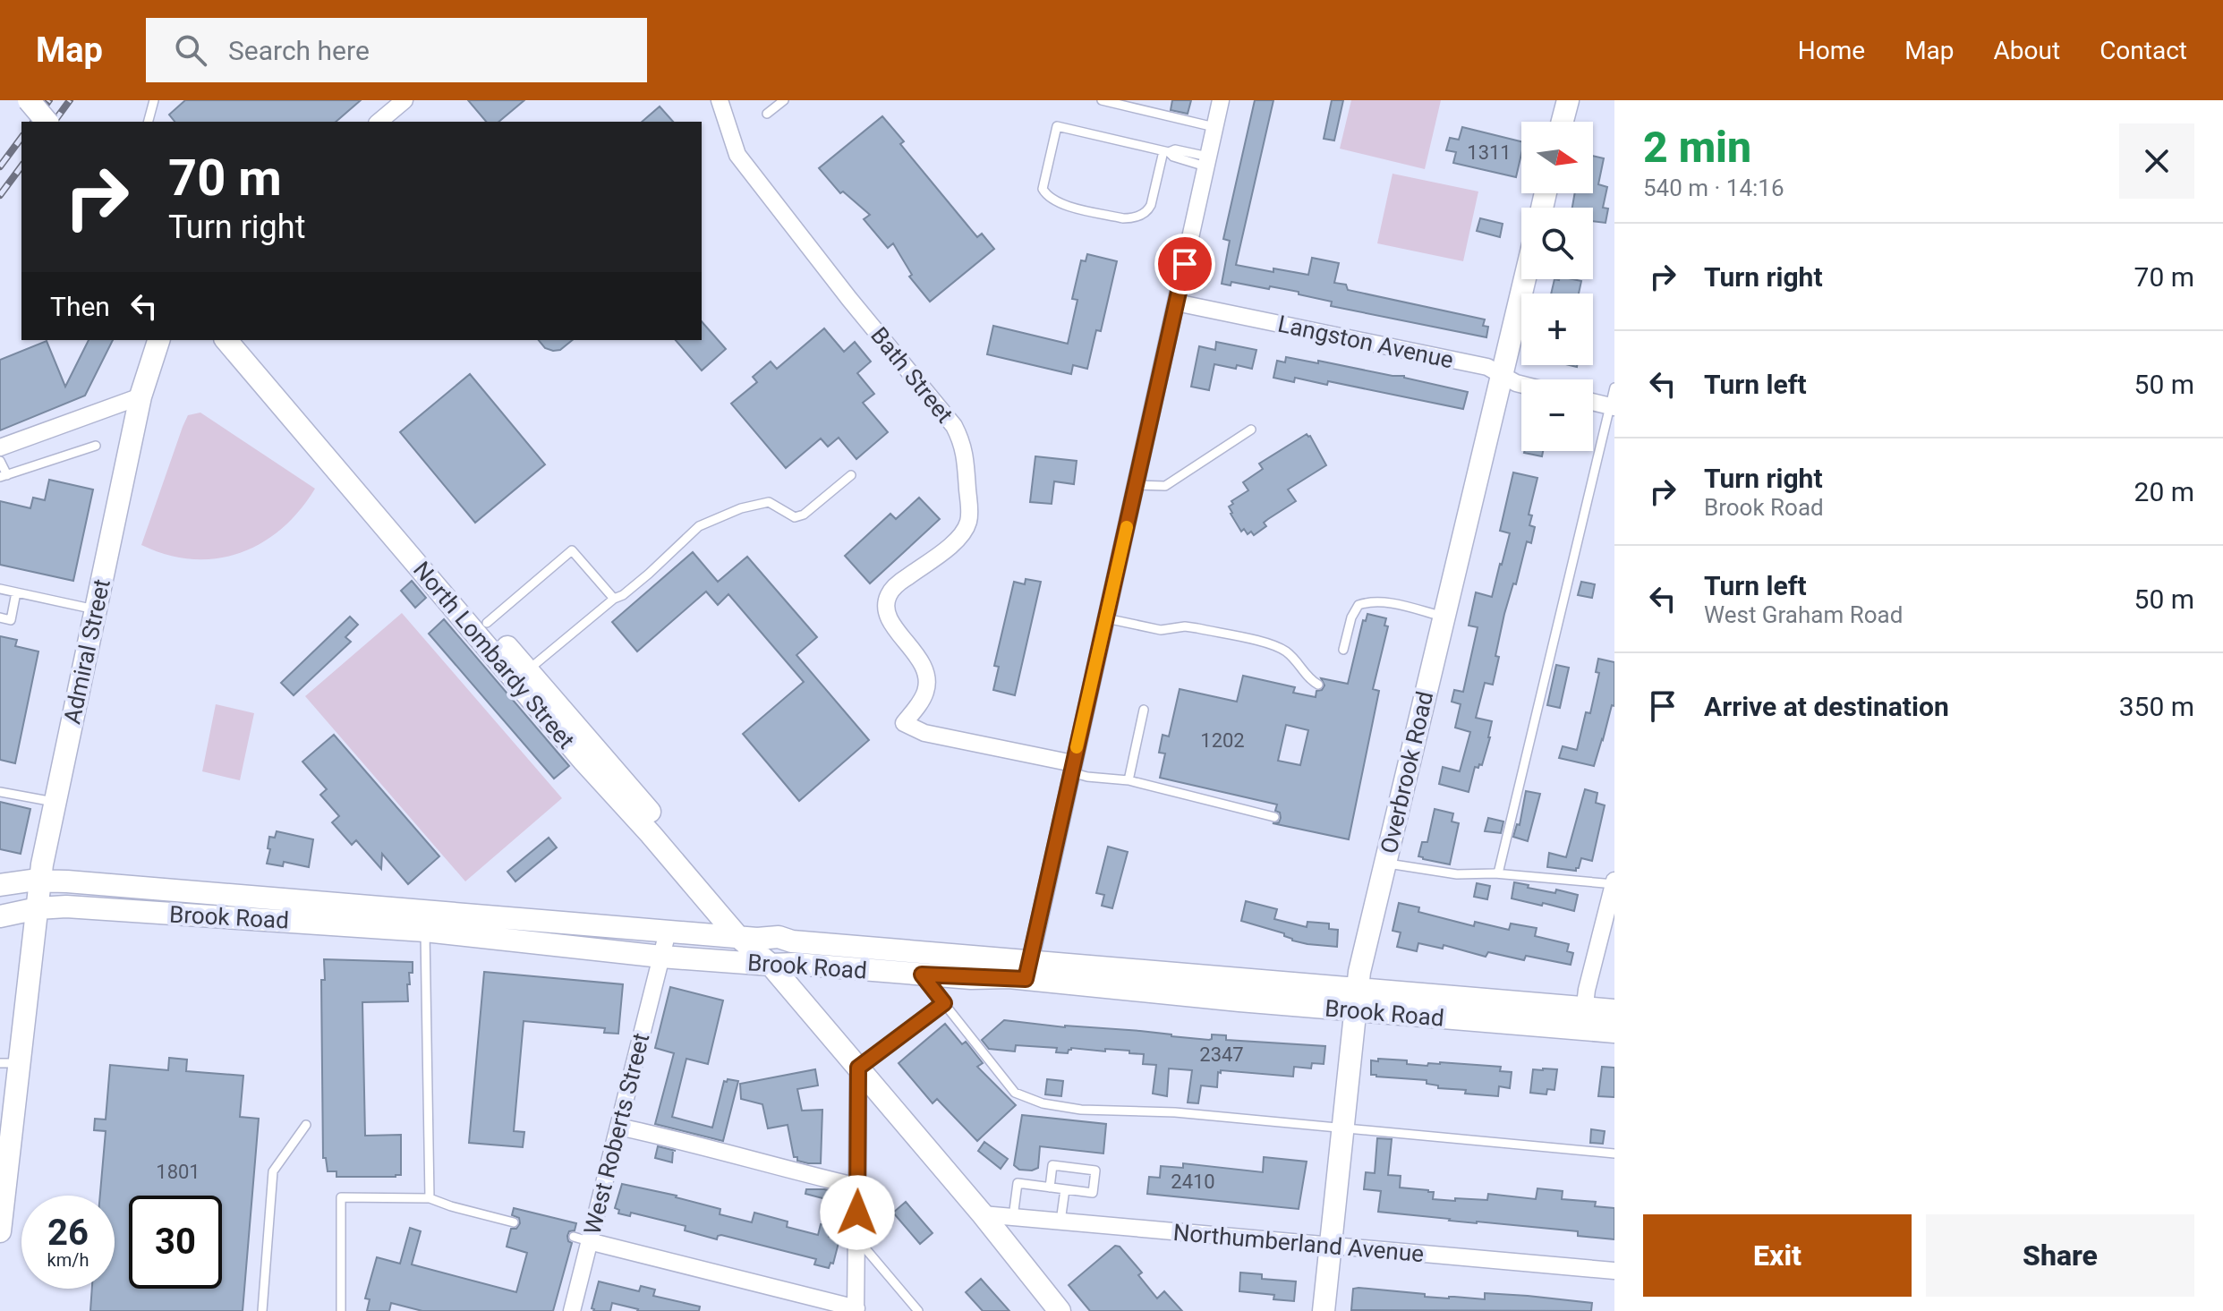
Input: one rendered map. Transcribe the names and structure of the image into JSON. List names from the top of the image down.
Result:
{
  "streets": {
    "main road": [
      "Admiral Street",
      "North Lombardy Street",
      "Overbrook Road",
      "Brook Road"
    ],
    "street": [
      "Langston Avenue",
      "Bath Street",
      "West Roberts Street",
      "Northumberland Avenue"
    ]
  },
  "crossings": [
    ["Langston Avenue", "Overbrook Road"],
    ["Admiral Street", "Brook Road"],
    ["North Lombardy Street", "Brook Road"],
    ["North Lombardy Street", "Northumberland Avenue"],
    ["Overbrook Road", "Brook Road"],
    ["Overbrook Road", "Northumberland Avenue"],
    ["Brook Road", "West Roberts Street"]
  ],
  "house_numbers": [
    "1311",
    "1202",
    "2347",
    "1801",
    "2410"
  ],
  "north": "right",
  "page": {
    "header": "Map",
    "search": "Search here",
    "nav": [
      "Home",
      "Map",
      "About",
      "Contact"
    ],
    "heading": ["2 min", "540 m · 14:16"],
    "map_buttons": ["+", "−"],
    "turn": ["70 m", "Turn right"],
    "list": [
      {
        "name": "Turn right",
        "value": "70 m"
      },
      {
        "name": "Turn left",
        "value": "50 m"
      },
      {
        "name": "Turn right",
        "note": "Brook Road",
        "value": "20 m"
      },
      {
        "name": "Turn left",
        "note": "West Graham Road",
        "value": "50 m"
      },
      {
        "name": "Arrive at destination",
        "value": "350 m"
      }
    ],
    "then": "Then",
    "speed": "26 km/h",
    "limit": "30",
    "buttons": ["Exit", "Share"]
  }
}
